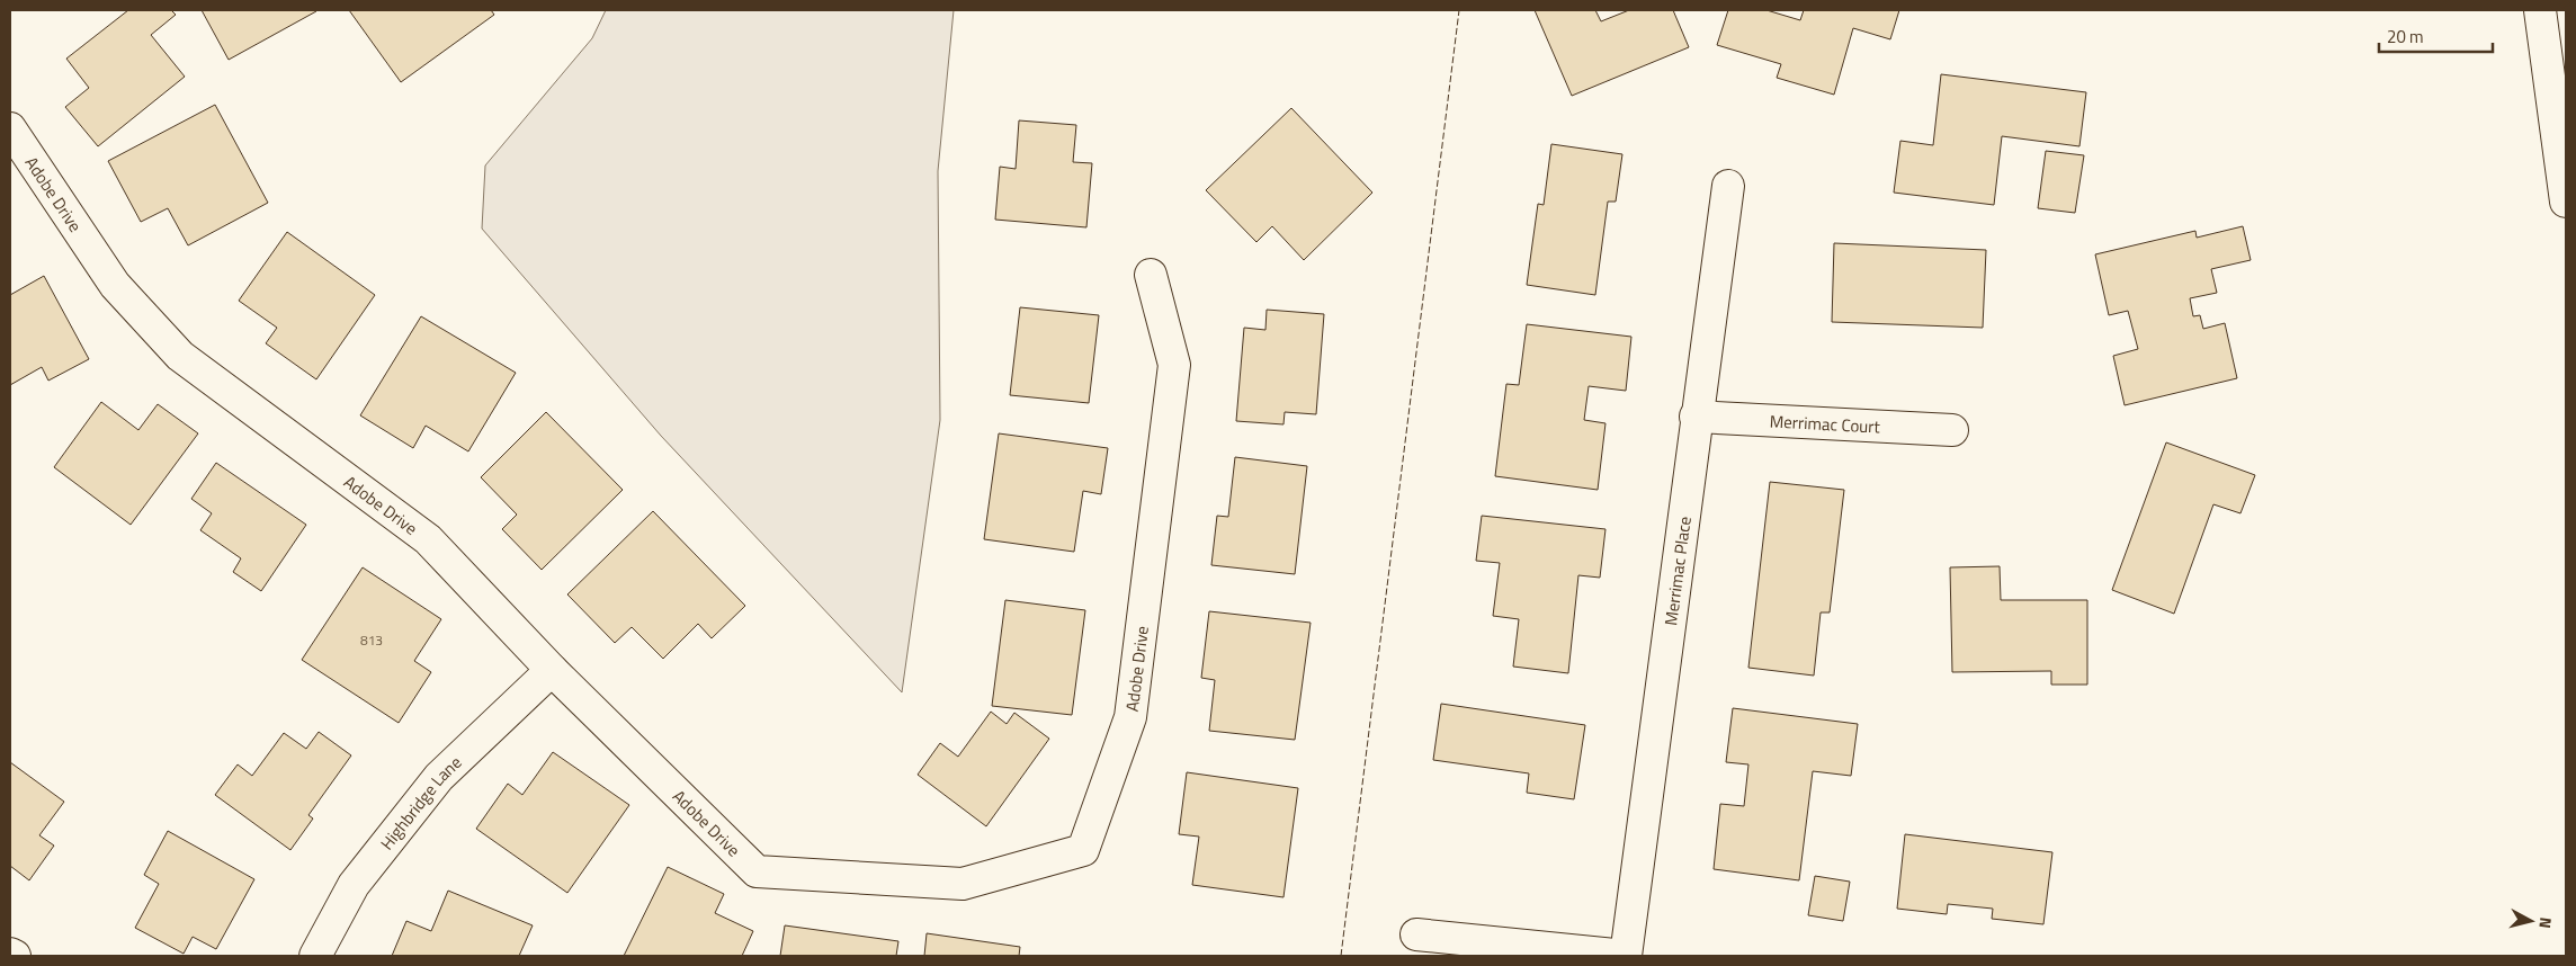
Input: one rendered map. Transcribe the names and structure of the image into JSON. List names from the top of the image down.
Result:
{
  "streets": {
    "street": [
      "Adobe Drive",
      "Merrimac Court",
      "Merrimac Place",
      "Highbridge Lane"
    ]
  },
  "crossings": [
    ["Adobe Drive", "Highbridge Lane"],
    ["Merrimac Court", "Merrimac Place"]
  ],
  "house_numbers": ["813"],
  "scale_bar": "20 m",
  "north": "right"
}
